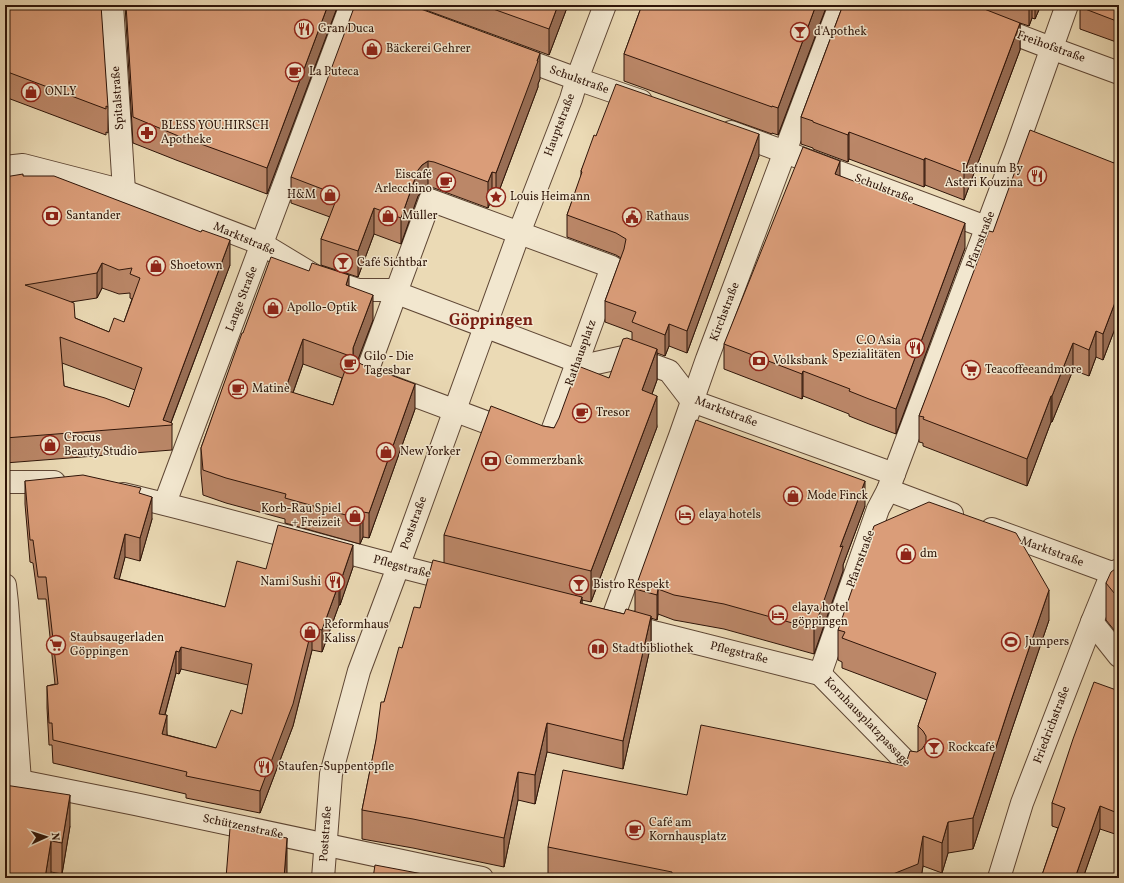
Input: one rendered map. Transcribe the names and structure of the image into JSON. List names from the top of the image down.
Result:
{
  "streets": {
    "street": [
      "Freihofstraße",
      "Schulstraße",
      "Spitalstraße",
      "Hauptstraße",
      "Marktstraße",
      "Pfarrstraße",
      "Lange Straße",
      "Kirchstraße",
      "Rathausplatz",
      "Poststraße",
      "Pflegstraße",
      "Kornhausplatzpassage",
      "Friedrichstraße",
      "Schützenstraße"
    ]
  },
  "crossings": [
    ["Freihofstraße", "Pfarrstraße"],
    ["Schulstraße", "Hauptstraße"],
    ["Schulstraße", "Pfarrstraße"],
    ["Schulstraße", "Kirchstraße"],
    ["Spitalstraße", "Marktstraße"],
    ["Hauptstraße", "Rathausplatz"],
    ["Hauptstraße", "Poststraße"],
    ["Marktstraße", "Pfarrstraße"],
    ["Marktstraße", "Lange Straße"],
    ["Marktstraße", "Kirchstraße"],
    ["Marktstraße", "Rathausplatz"],
    ["Marktstraße", "Poststraße"],
    ["Marktstraße", "Friedrichstraße"],
    ["Pfarrstraße", "Pflegstraße"],
    ["Pfarrstraße", "Kornhausplatzpassage"],
    ["Lange Straße", "Pflegstraße"],
    ["Kirchstraße", "Pflegstraße"],
    ["Rathausplatz", "Poststraße"],
    ["Poststraße", "Pflegstraße"],
    ["Poststraße", "Schützenstraße"],
    ["Pflegstraße", "Kornhausplatzpassage"]
  ],
  "districts": ["Göppingen"],
  "places": {
    "restaurant": [
      "Gran Duca",
      "Latinum By Asteri Kouzina",
      "C.O Asia Spezialitäten",
      "Nami Sushi",
      "Staufen-Suppentöpfle"
    ],
    "bar": [
      "d'Apothek",
      "Café Sichtbar",
      "Bistro Respekt",
      "Rockcafé"
    ],
    "shop": [
      "Bäckerei Gehrer",
      "ONLY",
      "H&M",
      "Müller",
      "Shoetown",
      "Apollo-Optik",
      "Crocus Beauty Studio",
      "New Yorker",
      "Mode Finck",
      "Korb-Rau Spiel + Freizeit",
      "dm",
      "Reformhaus Kaliss"
    ],
    "cafe": [
      "La Puteca",
      "Eiscafé Arlecchino",
      "Gilo - Die Tagesbar",
      "Matinè",
      "Tresor",
      "Café am Kornhausplatz"
    ],
    "pharmacy": ["BLESS YOU.HIRSCH Apotheke"],
    "place": ["Louis Heimann"],
    "bank": ["Santander", "Volksbank", "Commerzbank"],
    "public building": ["Rathaus"],
    "supermarket": ["Teacoffeeandmore", "Staubsaugerladen Göppingen"],
    "hotel": ["elaya hotels", "elaya hotel göppingen"],
    "sports": ["Jumpers"],
    "library": ["Stadtbibliothek"]
  },
  "north": "right"
}
